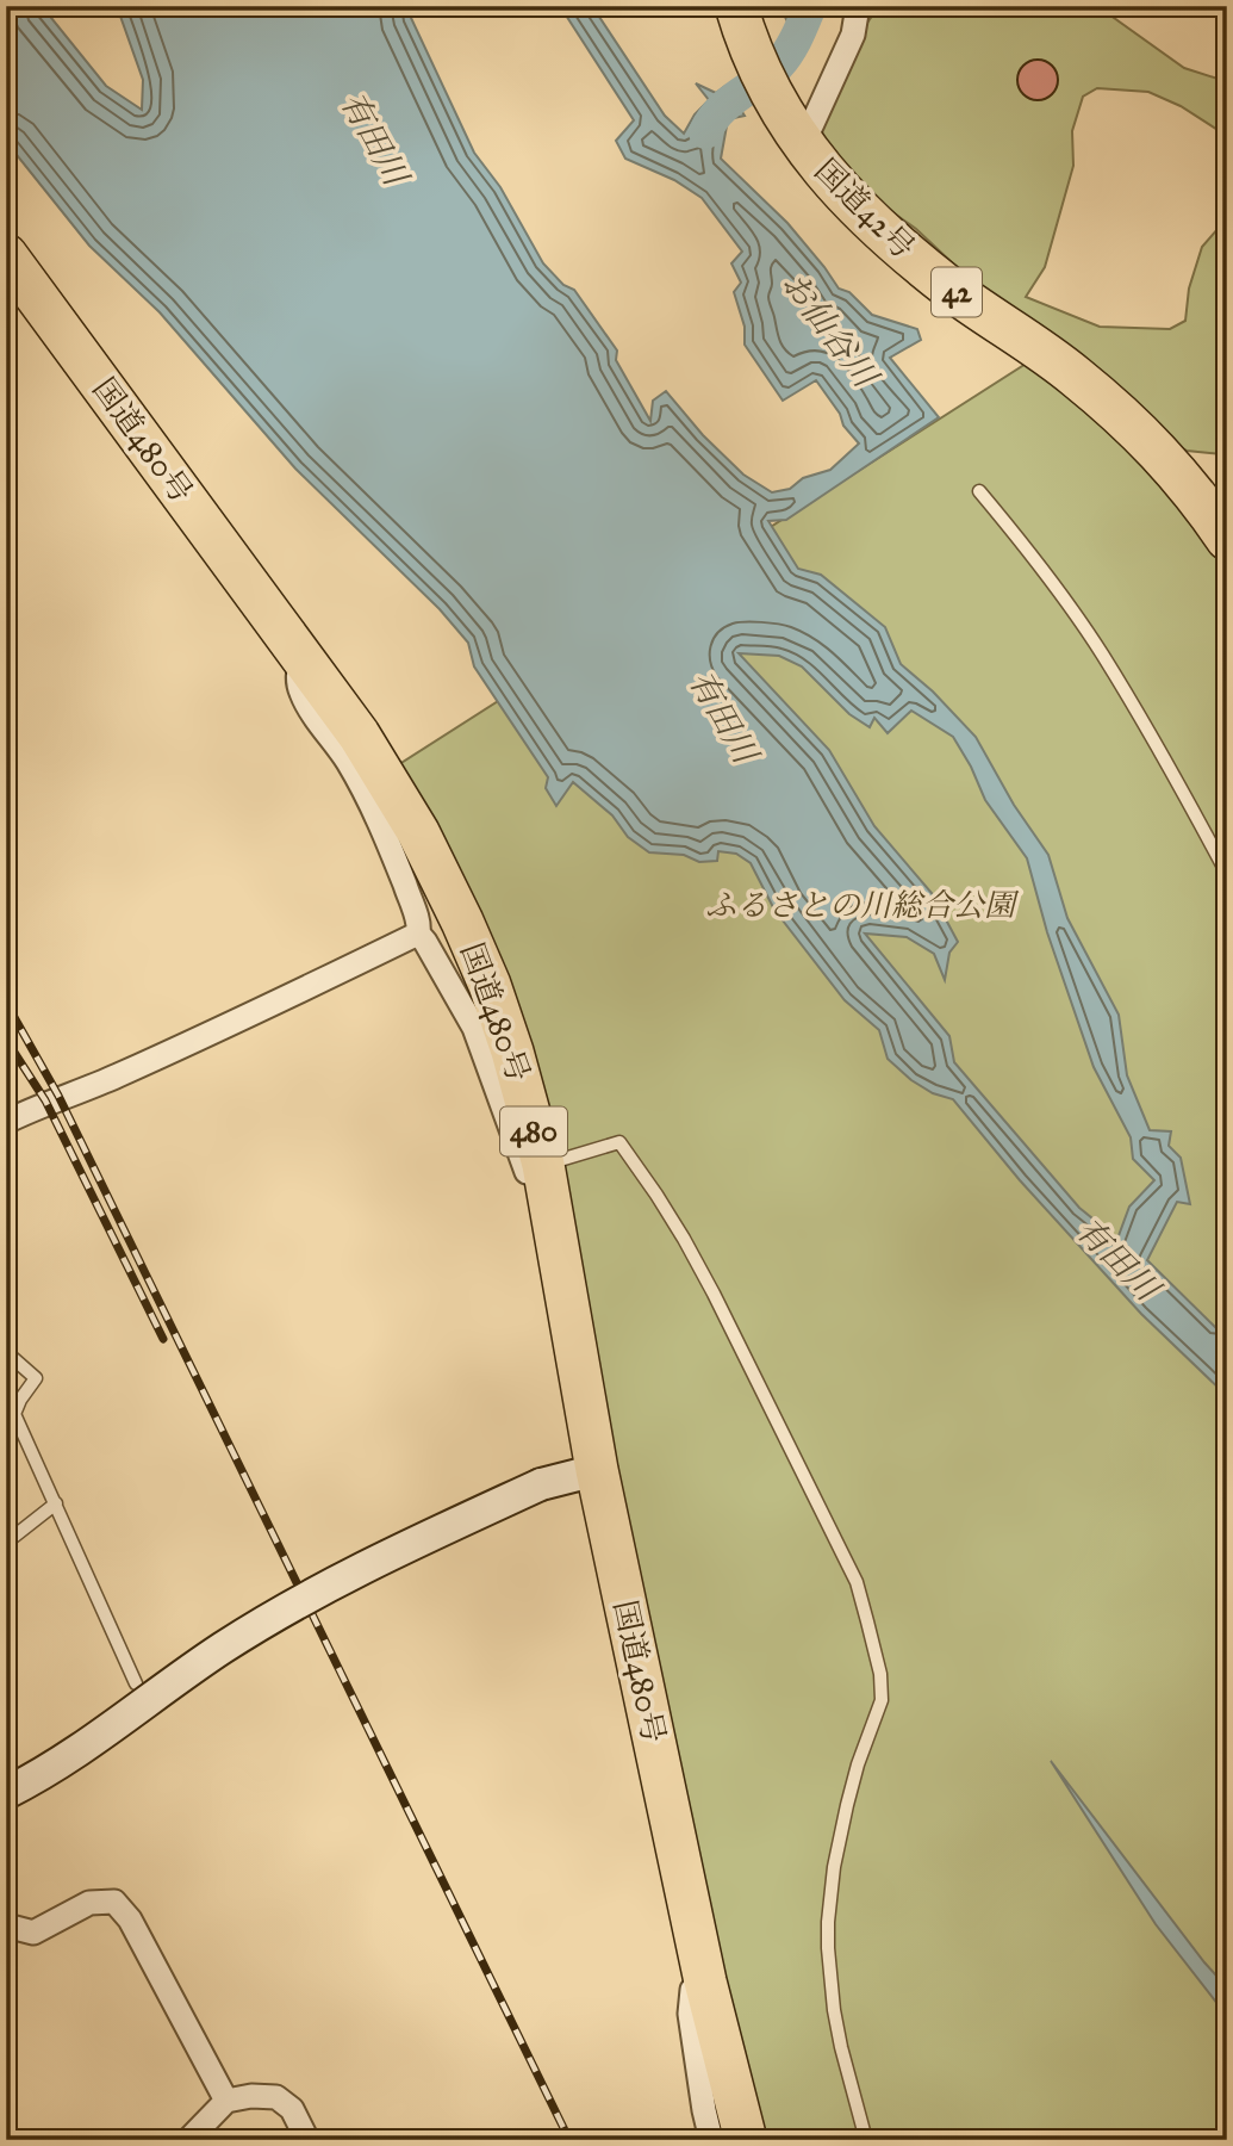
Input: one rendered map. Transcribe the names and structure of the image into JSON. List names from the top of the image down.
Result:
{
  "streets": {
    "highway": [
      "国道42号",
      "42",
      "国道480号",
      "480"
    ]
  },
  "water": ["有田川", "お仙谷川"],
  "parks": ["ふるさとの川総合公園"]
}
